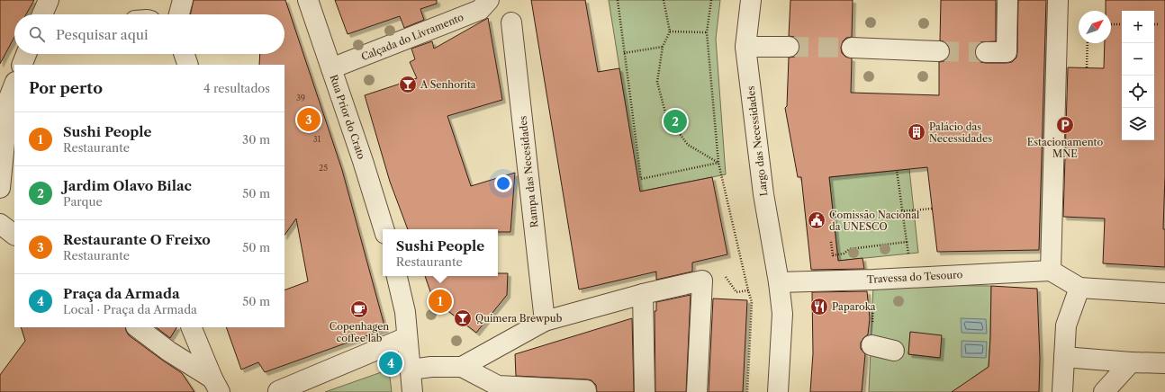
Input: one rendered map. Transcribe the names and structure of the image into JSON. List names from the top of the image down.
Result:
{
  "streets": {
    "street": [
      "Calçada do Livramento",
      "Rua Prior do Crato",
      "Largo das Necessidades",
      "Rampa das Necesidades",
      "Travessa do Tesouro"
    ]
  },
  "crossings": [
    ["Calçada do Livramento", "Rua Prior do Crato"],
    ["Largo das Necessidades", "Travessa do Tesouro"]
  ],
  "places": {
    "bar": ["A Senhorita", "Quimera Brewpub"],
    "parking": ["Estacionamento MNE"],
    "building": ["Palácio das Necessidades"],
    "public building": ["Comissão Nacional da UNESCO"],
    "restaurant": ["Paparoka"],
    "cafe": ["Copenhagen coffee lab"]
  },
  "house_numbers": ["39", "31", "25"],
  "north": "top right",
  "page": {
    "map_buttons": ["+", "−"],
    "search": "Pesquisar aqui",
    "heading": ["Por perto", "4 resultados"],
    "pins": [
      "3",
      "2",
      "1",
      "4"
    ],
    "list": [
      {
        "mark": "1",
        "name": "Sushi People",
        "note": "Restaurante",
        "value": "30 m"
      },
      {
        "mark": "2",
        "name": "Jardim Olavo Bilac",
        "note": "Parque",
        "value": "50 m"
      },
      {
        "mark": "3",
        "name": "Restaurante O Freixo",
        "note": "Restaurante",
        "value": "50 m"
      },
      {
        "mark": "4",
        "name": "Praça da Armada",
        "note": "Local · Praça da Armada",
        "value": "50 m"
      }
    ],
    "popup": ["Sushi People", "Restaurante"]
  }
}
